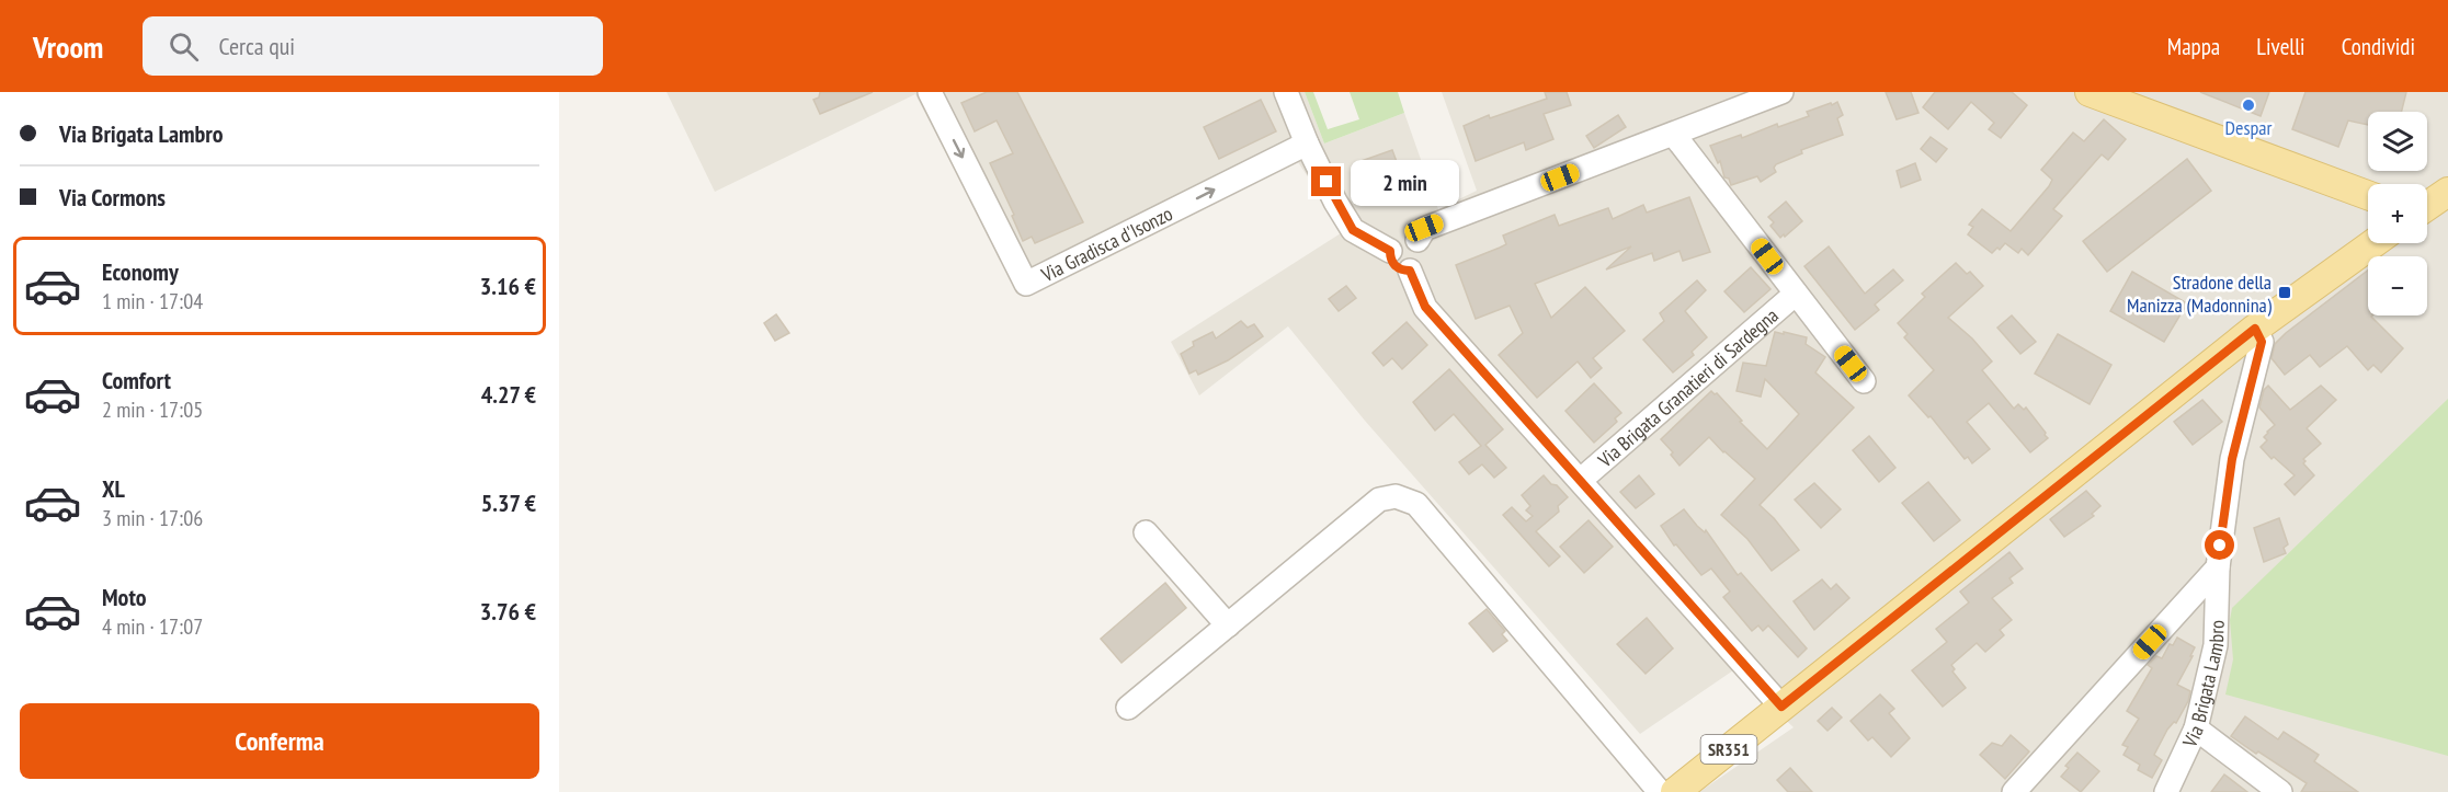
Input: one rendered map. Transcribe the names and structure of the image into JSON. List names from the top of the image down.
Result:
{
  "streets": {
    "main road": ["SR351"],
    "street": ["Via Gradisca d'Isonzo", "Via Brigata Granatieri di Sardegna", "Via Brigata Lambro"]
  },
  "crossings": [
    ["Via Brigata Lambro", "SR351"]
  ],
  "places": {
    "other": ["Despar"],
    "transit": ["Stradone della Manizza (Madonnina)"]
  },
  "page": {
    "header": "Vroom",
    "search": "Cerca qui",
    "nav": ["Mappa", "Livelli", "Condividi"],
    "banner": ["Via Brigata Lambro", "Via Cormons"],
    "map_buttons": ["+", "−"],
    "bubble": "2 min",
    "list": [
      {
        "name": "Economy",
        "note": "1 min · 17:04",
        "value": "3.16 €"
      },
      {
        "name": "Comfort",
        "note": "2 min · 17:05",
        "value": "4.27 €"
      },
      {
        "name": "XL",
        "note": "3 min · 17:06",
        "value": "5.37 €"
      },
      {
        "name": "Moto",
        "note": "4 min · 17:07",
        "value": "3.76 €"
      }
    ],
    "buttons": "Conferma"
  }
}
